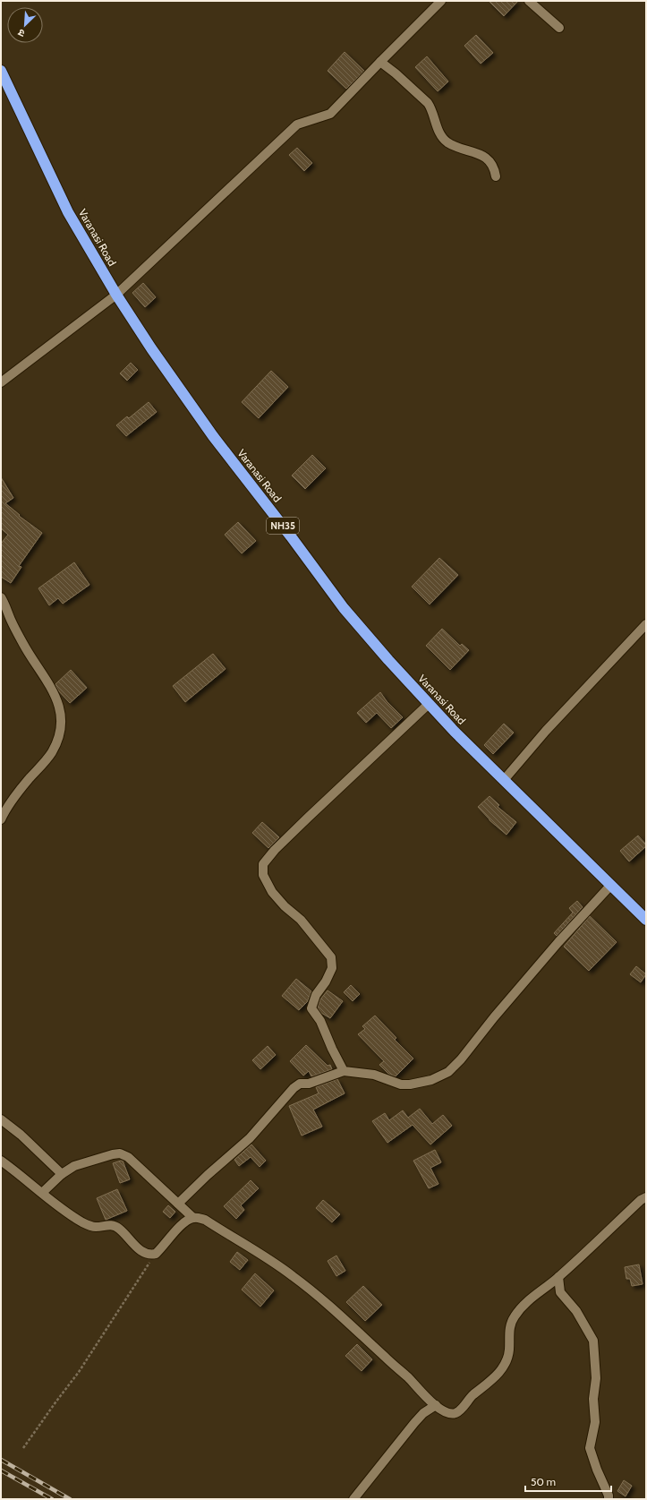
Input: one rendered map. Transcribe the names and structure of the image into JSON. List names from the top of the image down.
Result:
{
  "streets": {
    "highway": ["Varanasi Road", "NH35"]
  },
  "scale_bar": "50 m",
  "north": "bottom left"
}
